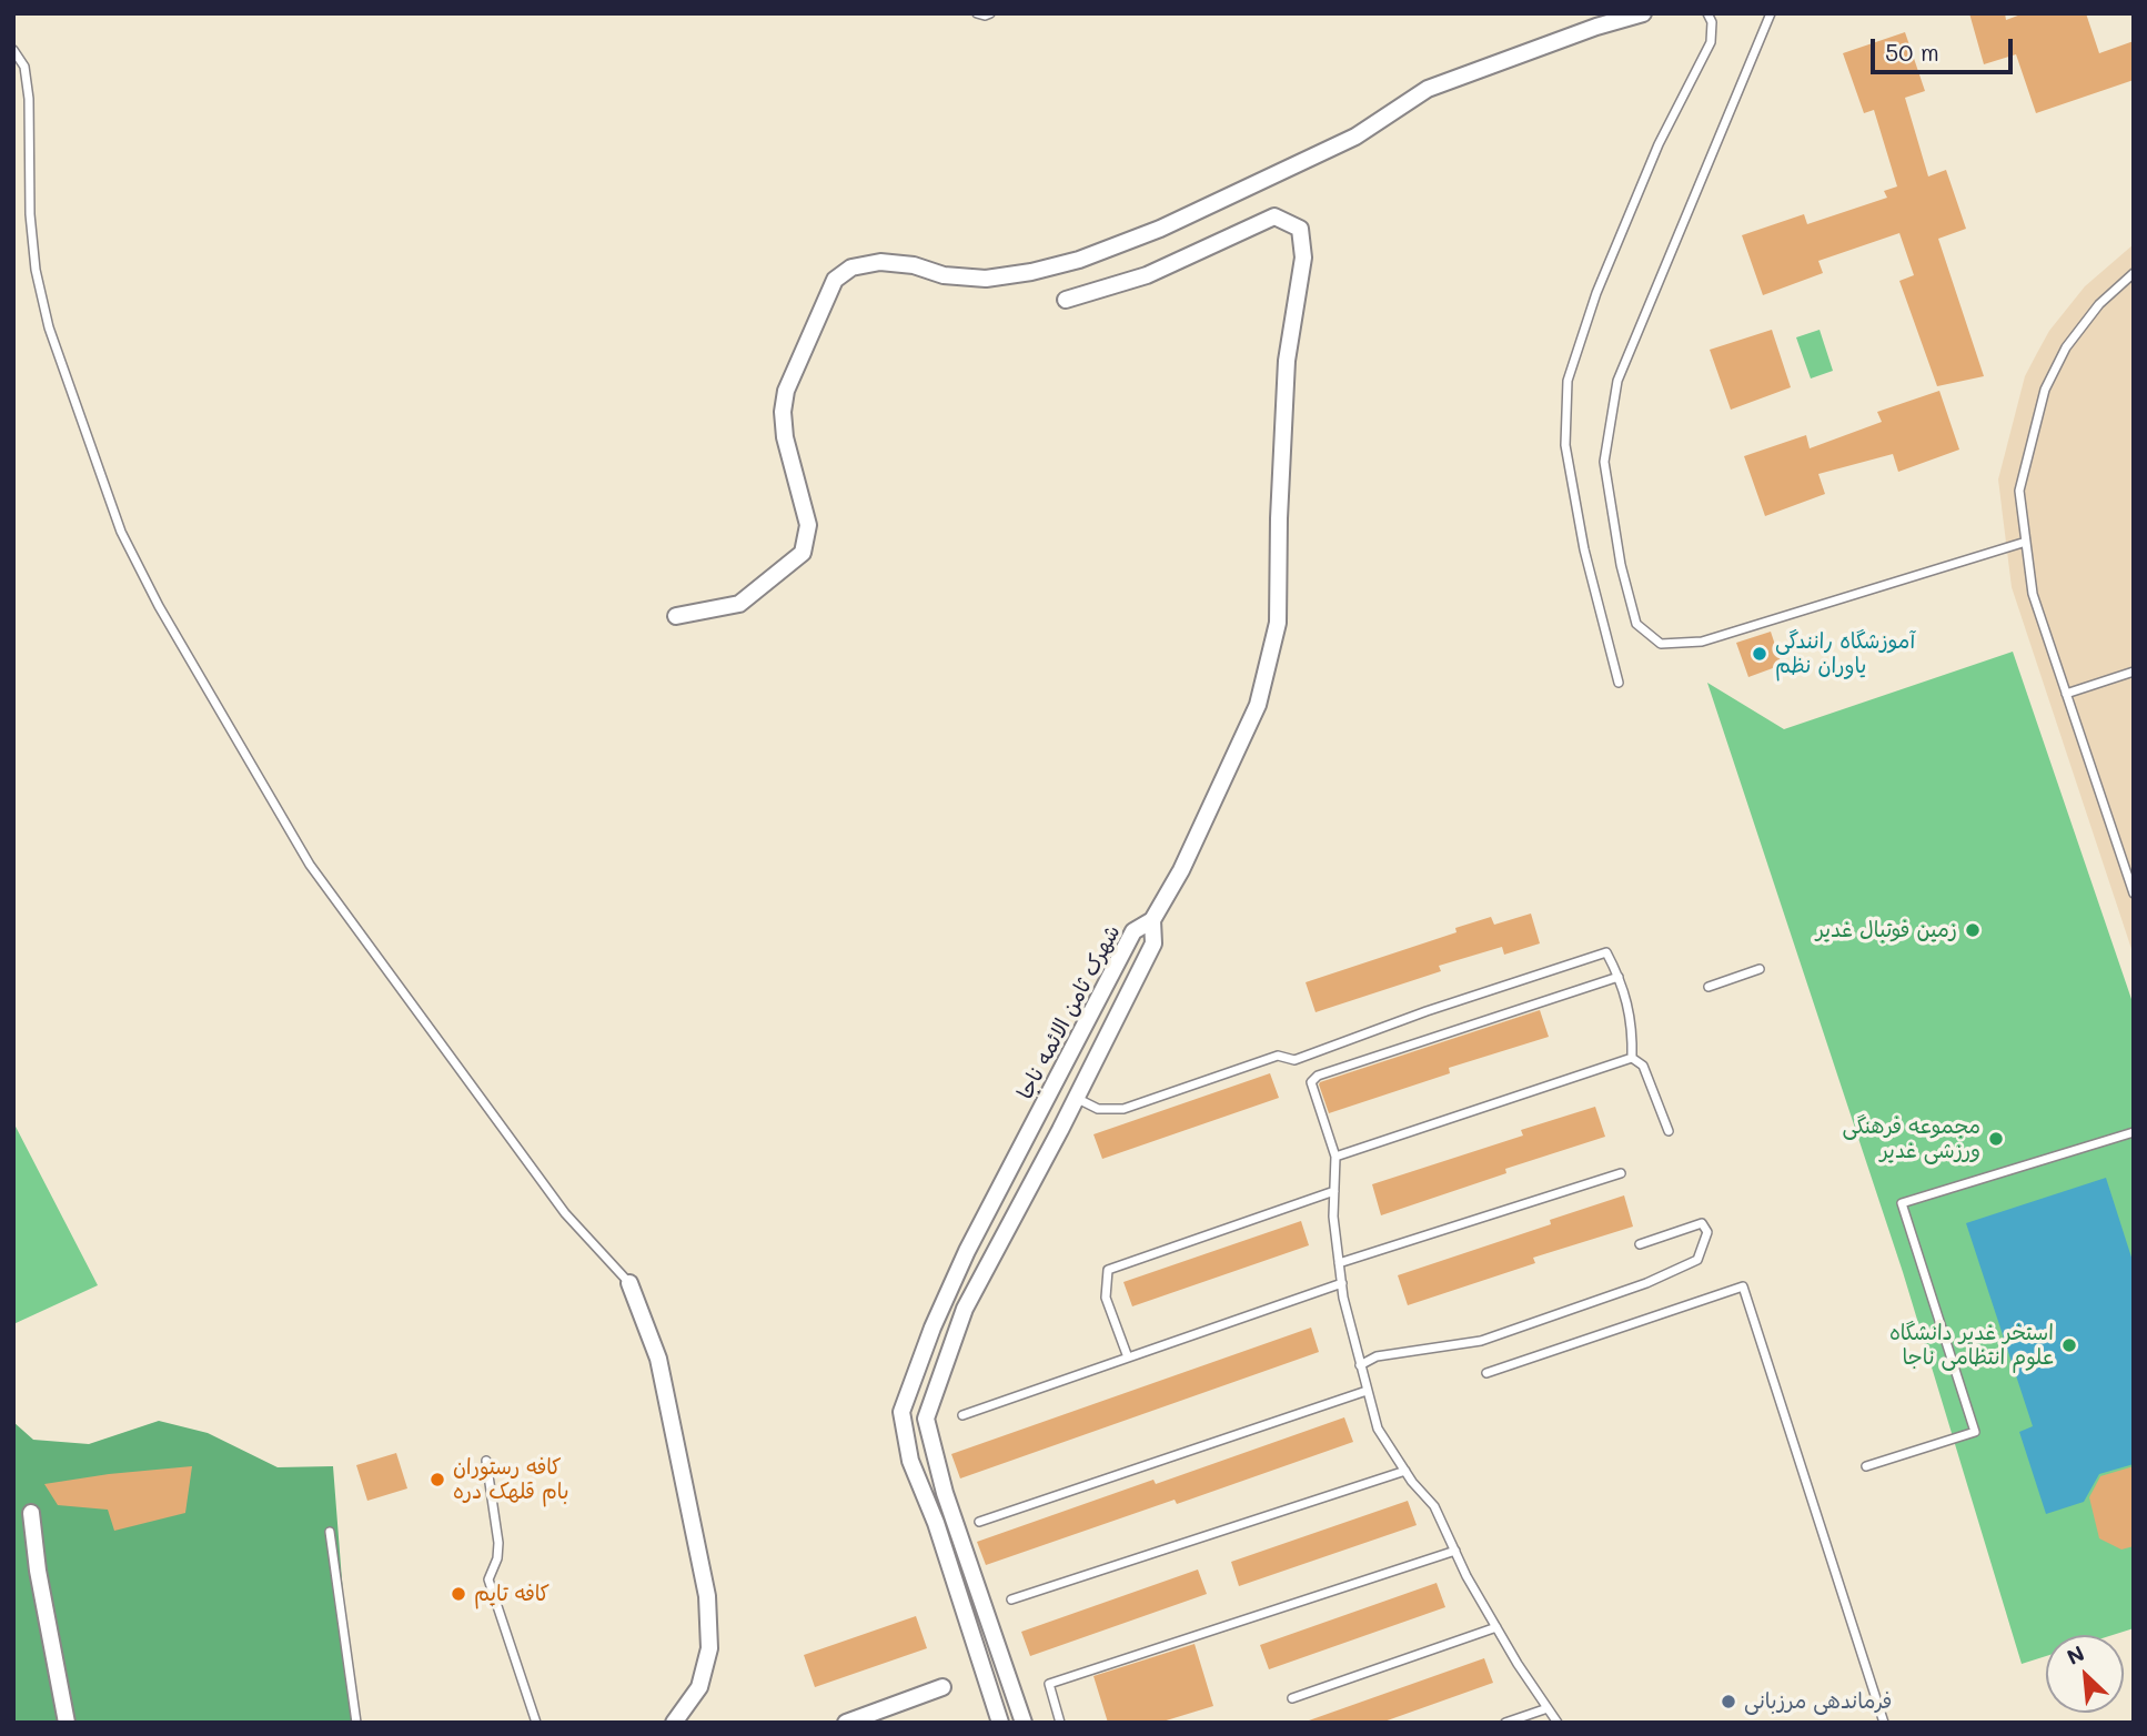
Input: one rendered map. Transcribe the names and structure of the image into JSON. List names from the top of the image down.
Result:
{
  "streets": {
    "street": ["شهرک ثامن الائمه ناجا"]
  },
  "places": [
    "آموزشگاه رانندگی یاوران نظم",
    "زمین فوتبال غدیر",
    "مجموعه فرهنگی ورزشی غدیر",
    "استخر غدیر دانشگاه علوم انتظامی ناجا",
    "کافه رستوران بام قلهک دره",
    "کافه تایم",
    "فرماندهی مرزبانی"
  ],
  "scale_bar": "50 m",
  "north": "top left"
}
